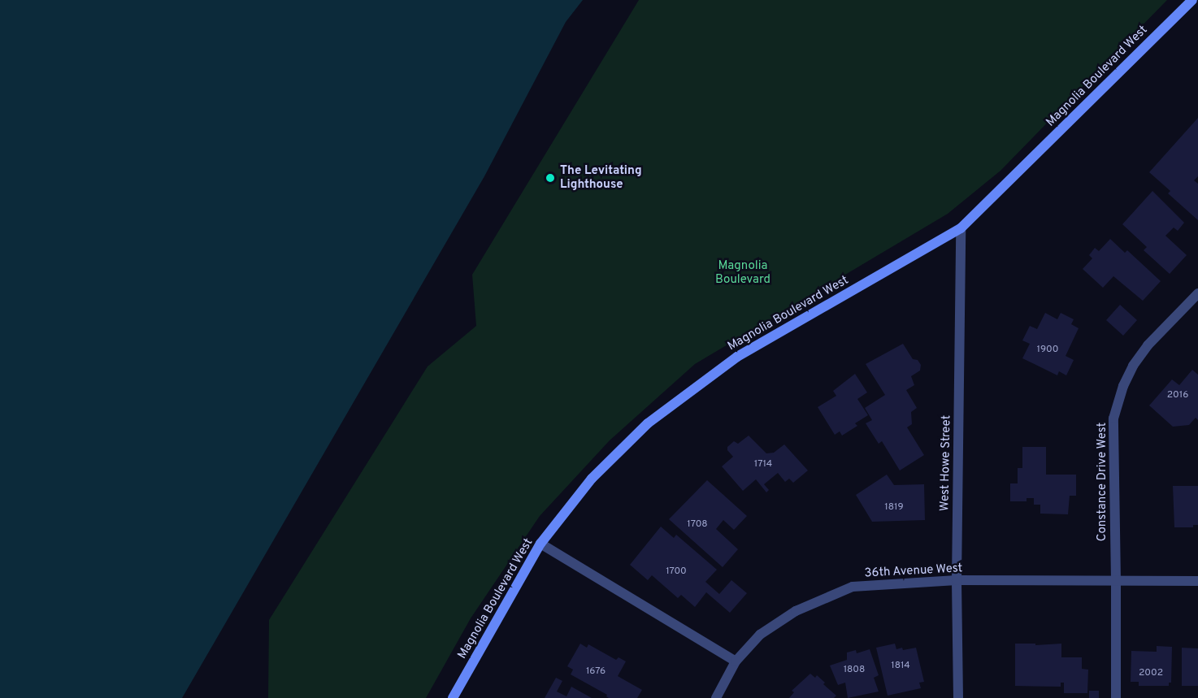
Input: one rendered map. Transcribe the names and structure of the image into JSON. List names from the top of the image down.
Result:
{
  "streets": {
    "street": [
      "Magnolia Boulevard West",
      "West Howe Street",
      "Constance Drive West",
      "36th Avenue West"
    ]
  },
  "crossings": [
    ["Magnolia Boulevard West", "West Howe Street"],
    ["West Howe Street", "36th Avenue West"],
    ["Constance Drive West", "36th Avenue West"]
  ],
  "parks": ["Magnolia Boulevard"],
  "places": ["The Levitating Lighthouse"],
  "house_numbers": [
    "1900",
    "2016",
    "1714",
    "1819",
    "1708",
    "1700",
    "1814",
    "1808",
    "1676",
    "2002"
  ]
}
